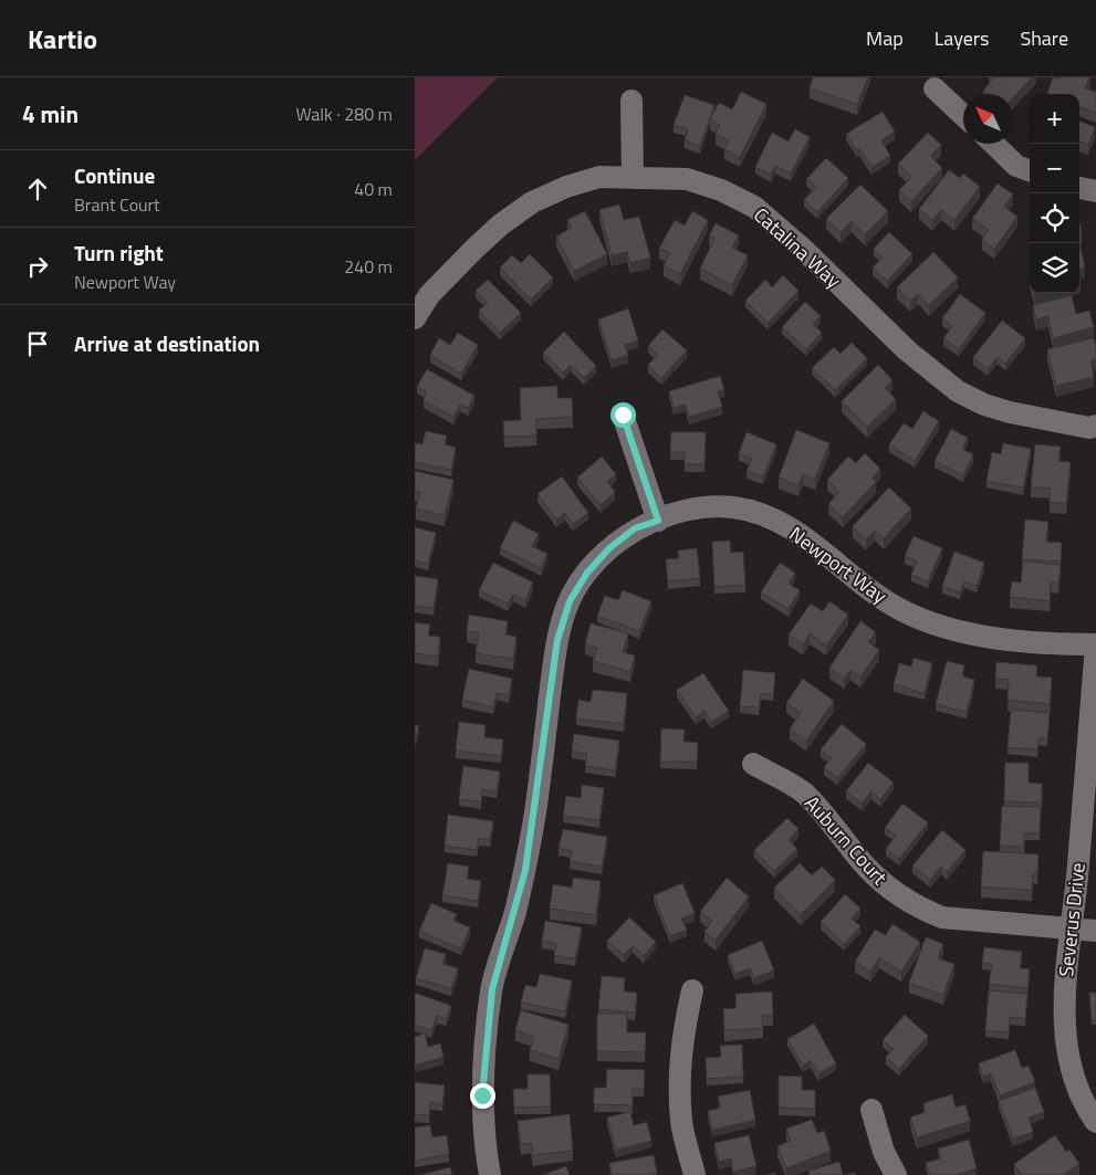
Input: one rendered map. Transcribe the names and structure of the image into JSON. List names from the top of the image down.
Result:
{
  "streets": {
    "street": [
      "Catalina Way",
      "Newport Way",
      "Auburn Court",
      "Severus Drive"
    ]
  },
  "crossings": [
    ["Newport Way", "Severus Drive"],
    ["Auburn Court", "Severus Drive"]
  ],
  "north": "top left",
  "page": {
    "header": "Kartio",
    "nav": ["Map", "Layers", "Share"],
    "heading": ["4 min", "Walk · 280 m"],
    "map_buttons": ["+", "−"],
    "list": [
      ["Continue", "Brant Court", "40 m"],
      ["Turn right", "Newport Way", "240 m"],
      "Arrive at destination"
    ]
  }
}
